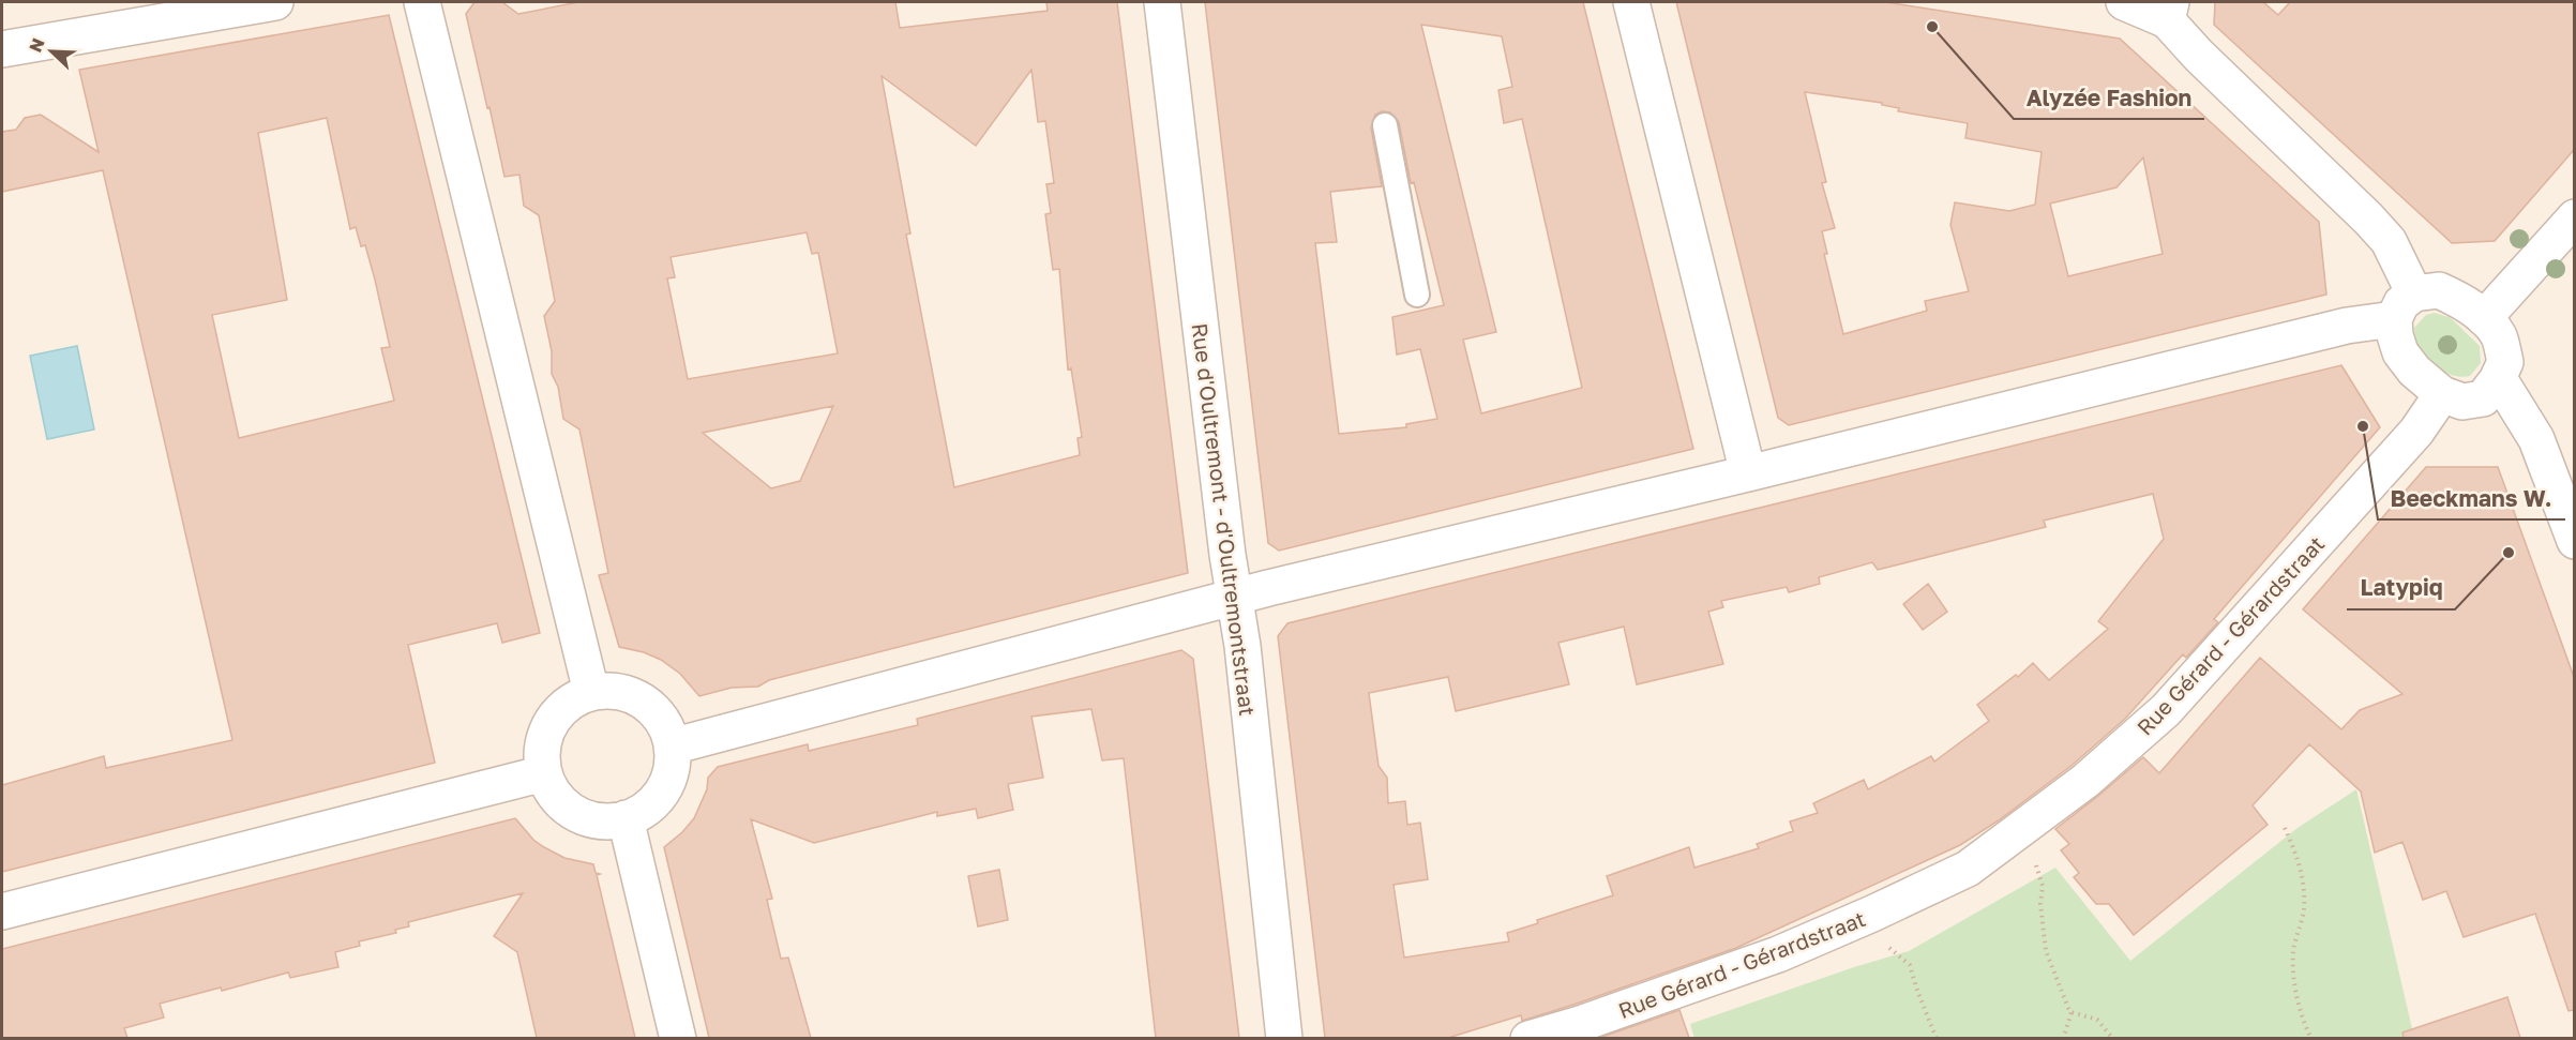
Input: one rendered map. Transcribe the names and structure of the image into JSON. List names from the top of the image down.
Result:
{
  "streets": {
    "street": ["Rue d'Oultremont - d'Oultremontstraat", "Rue Gérard - Gérardstraat"]
  },
  "places": ["Alyzée Fashion", "Beeckmans W.", "Latypiq"],
  "north": "top left"
}
